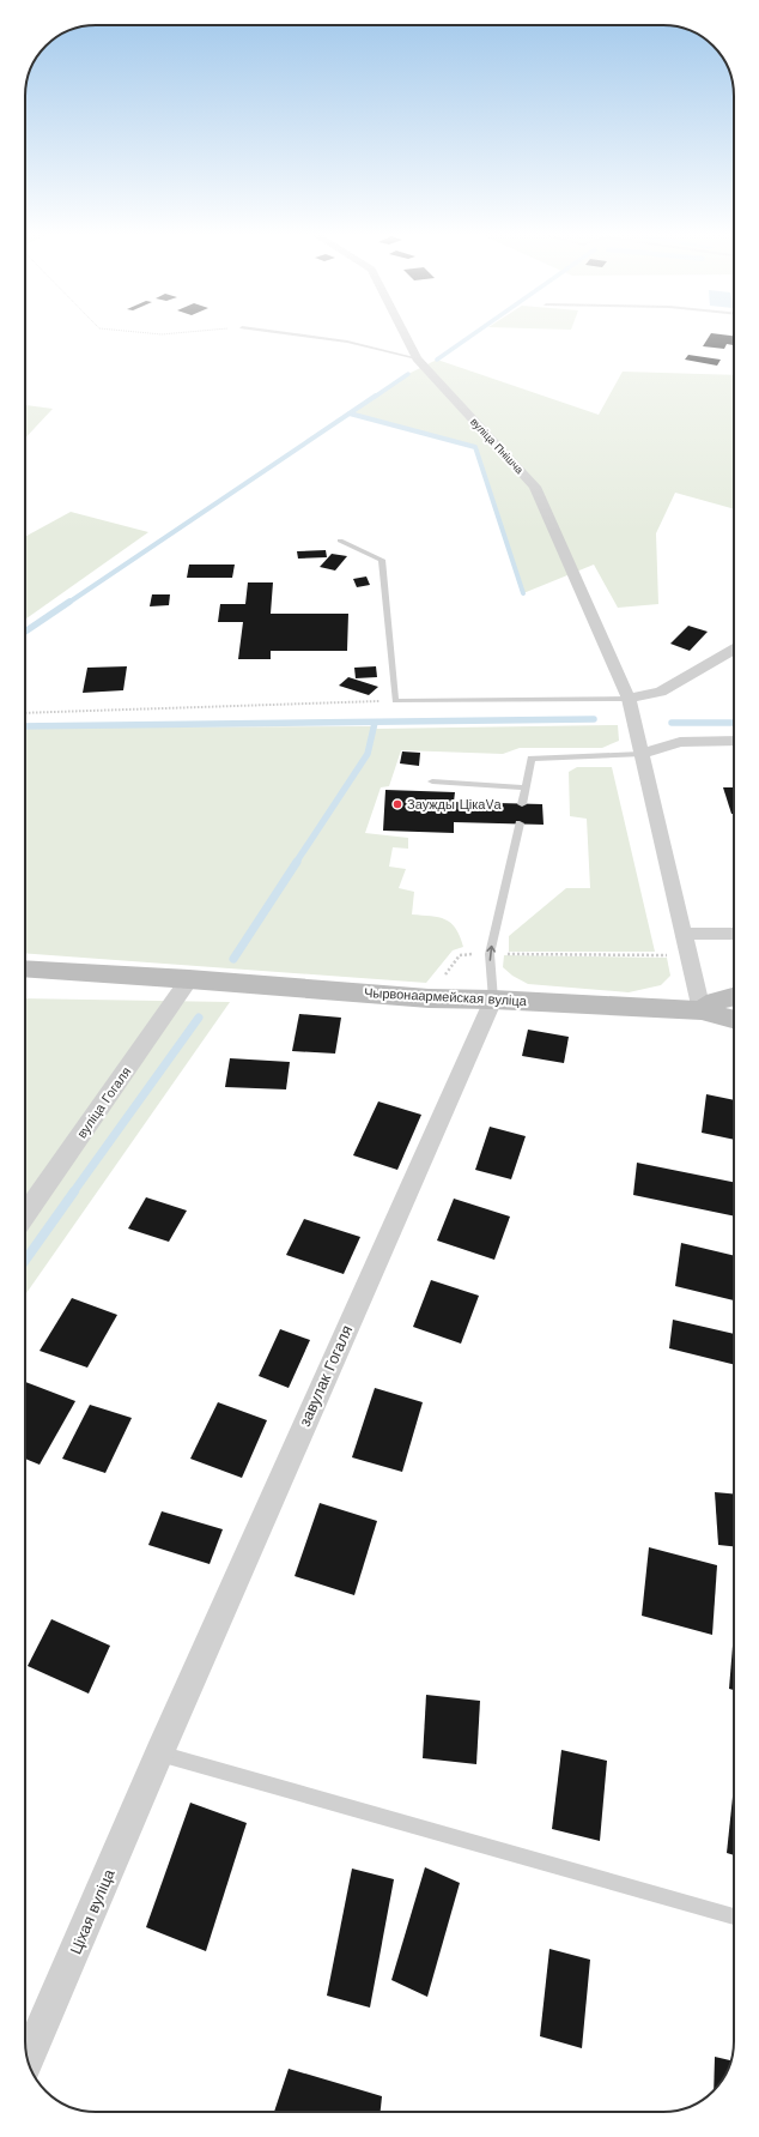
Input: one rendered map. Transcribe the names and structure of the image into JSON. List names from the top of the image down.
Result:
{
  "streets": {
    "main road": ["Чырвонаармейская вуліца"],
    "street": [
      "вуліца Пнішча",
      "вуліца Гогаля",
      "завулак Гогаля",
      "Ціхая вуліца"
    ]
  },
  "crossings": [
    ["вуліца Пнішча", "Чырвонаармейская вуліца"],
    ["Чырвонаармейская вуліца", "вуліца Гогаля"],
    ["Чырвонаармейская вуліца", "завулак Гогаля"],
    ["завулак Гогаля", "Ціхая вуліца"]
  ],
  "places": ["Заужды ЦікаVа"]
}
